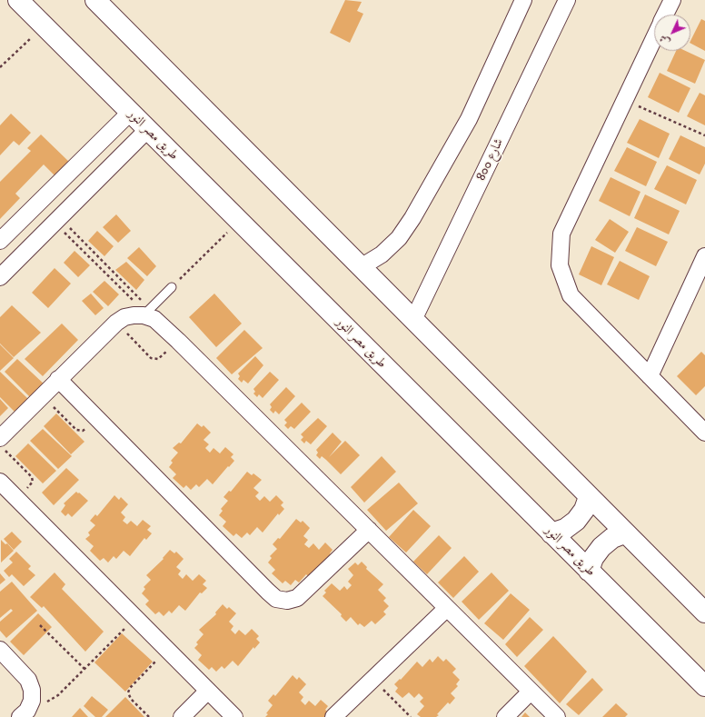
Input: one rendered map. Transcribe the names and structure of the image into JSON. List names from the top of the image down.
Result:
{
  "streets": {
    "street": ["طريق مصر النور", "شارع 800"]
  },
  "north": "bottom left"
}
